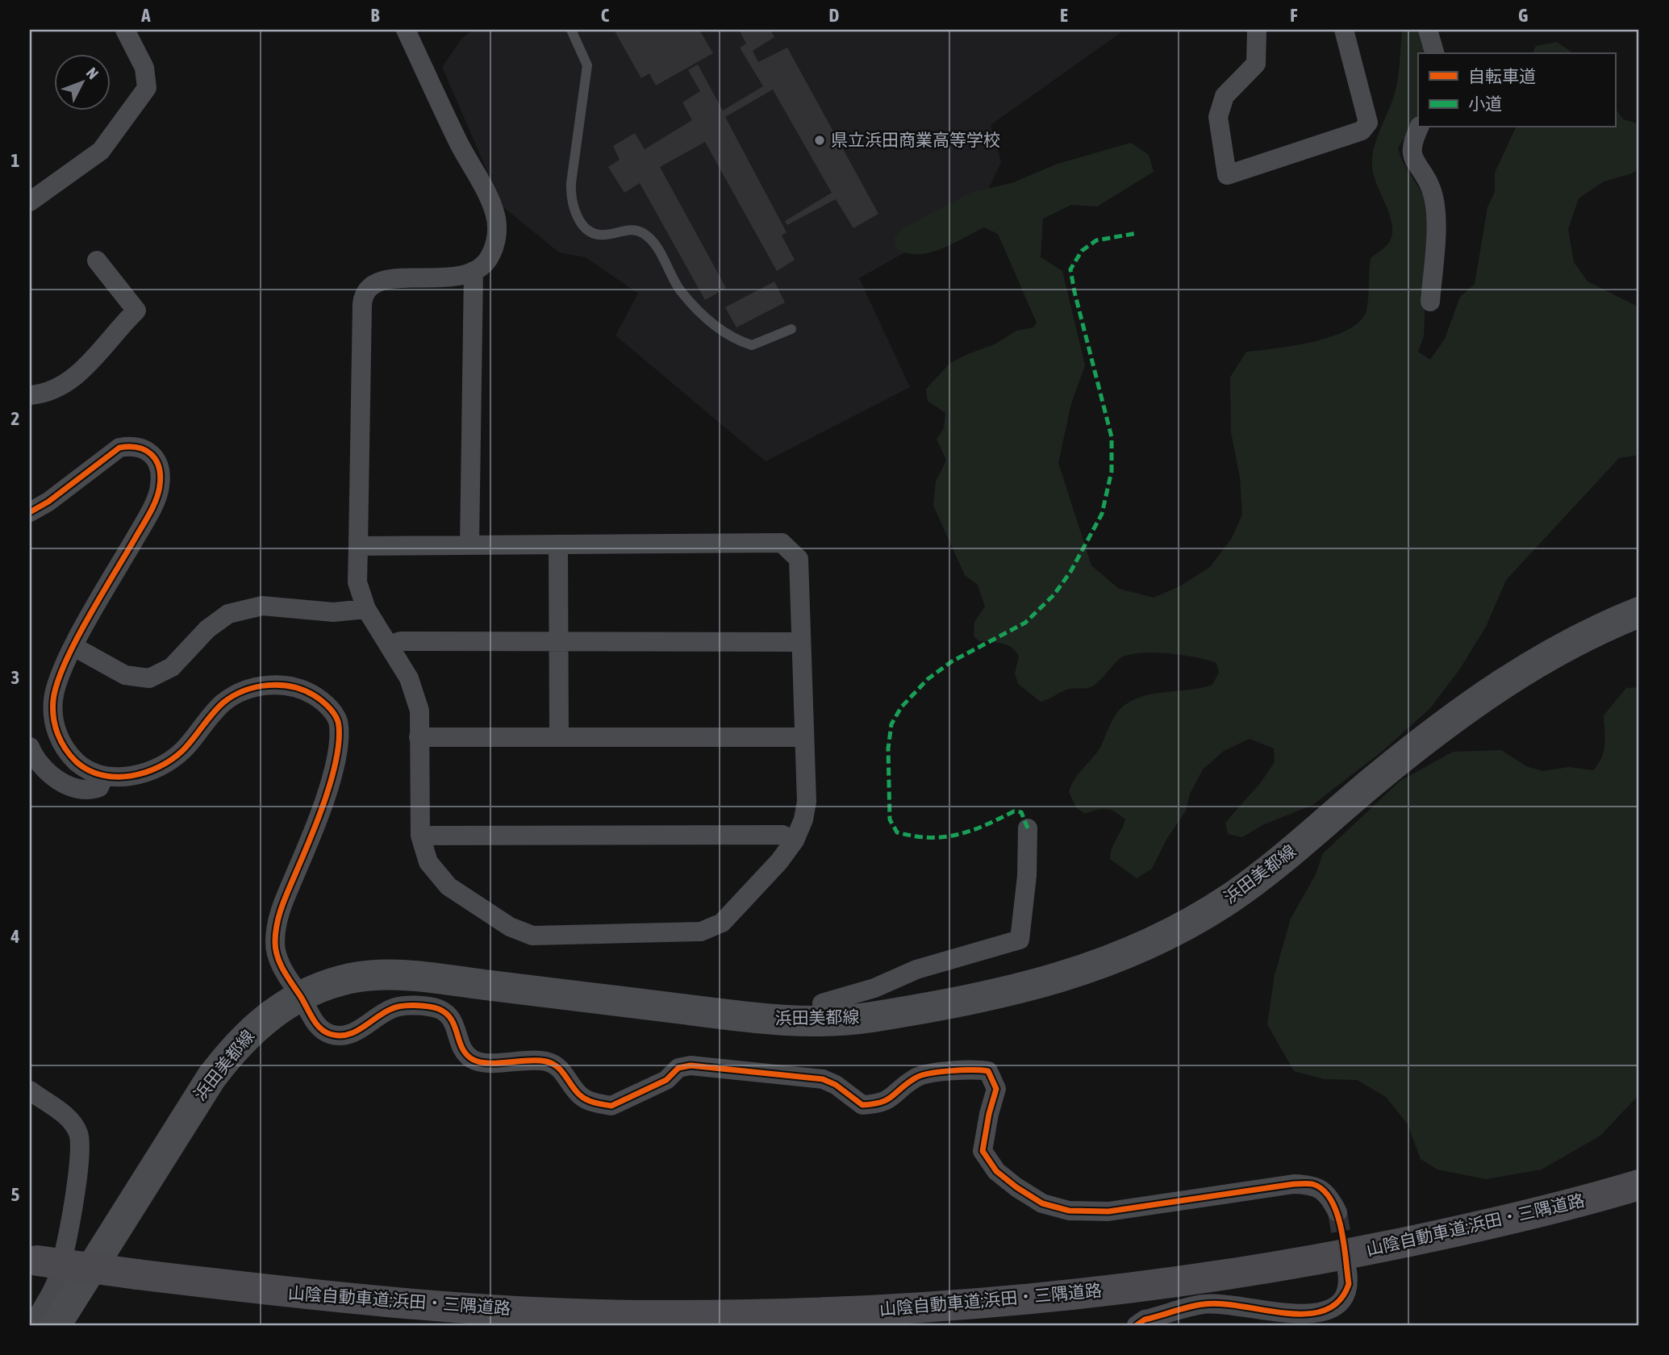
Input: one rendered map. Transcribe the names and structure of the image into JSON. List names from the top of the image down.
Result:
{
  "streets": {
    "highway": ["山陰自動車道;浜田・三隅道路"],
    "main road": ["浜田美都線"]
  },
  "places": ["県立浜田商業高等学校"],
  "legend": ["自転車道", "小道"],
  "north": "top right",
  "grid": {
    "columns": [
      "A",
      "B",
      "C",
      "D",
      "E",
      "F",
      "G"
    ],
    "rows": [
      "1",
      "2",
      "3",
      "4",
      "5"
    ]
  }
}
